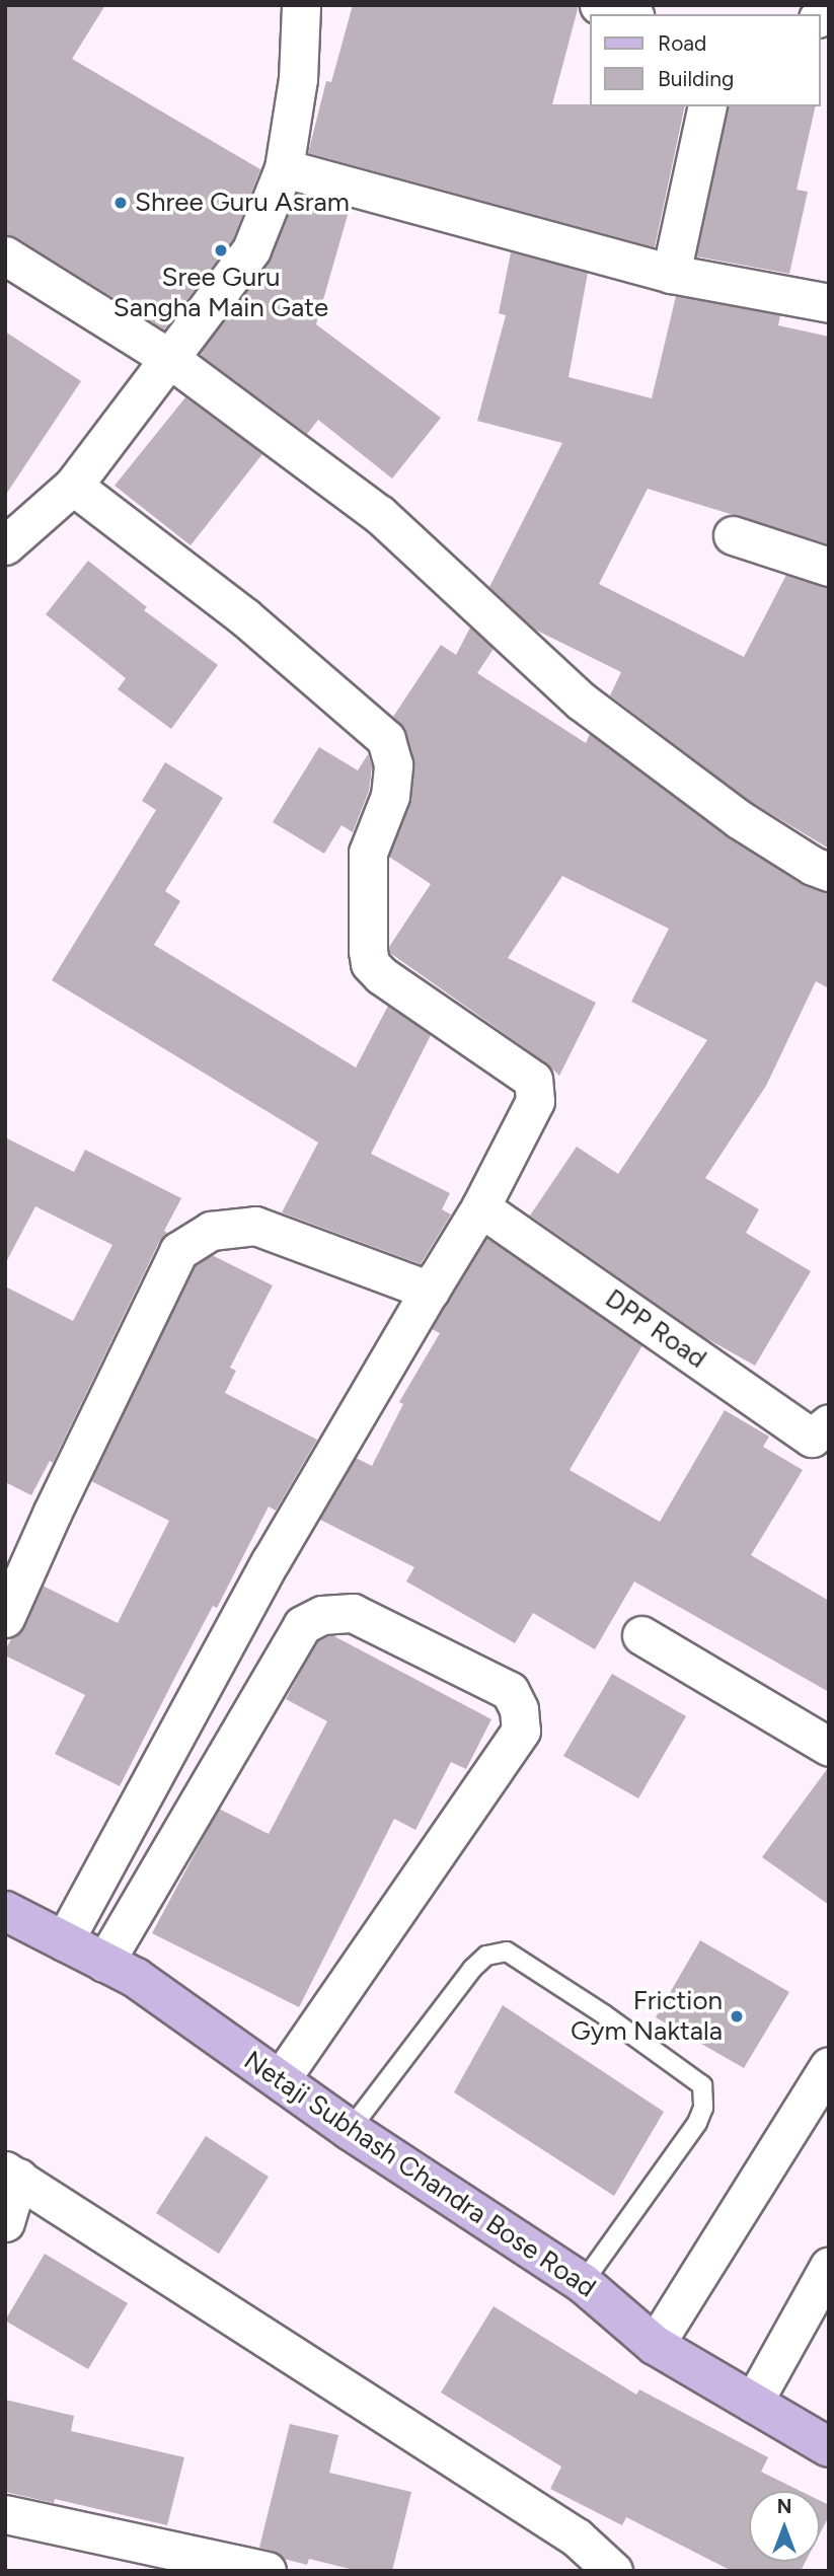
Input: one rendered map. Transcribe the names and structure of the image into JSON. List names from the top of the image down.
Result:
{
  "streets": {
    "main road": ["Netaji Subhash Chandra Bose Road"],
    "street": ["DPP Road"]
  },
  "places": ["Shree Guru Asram", "Sree Guru Sangha Main Gate", "Friction Gym Naktala"],
  "legend": ["Road", "Building"],
  "north": "top"
}
